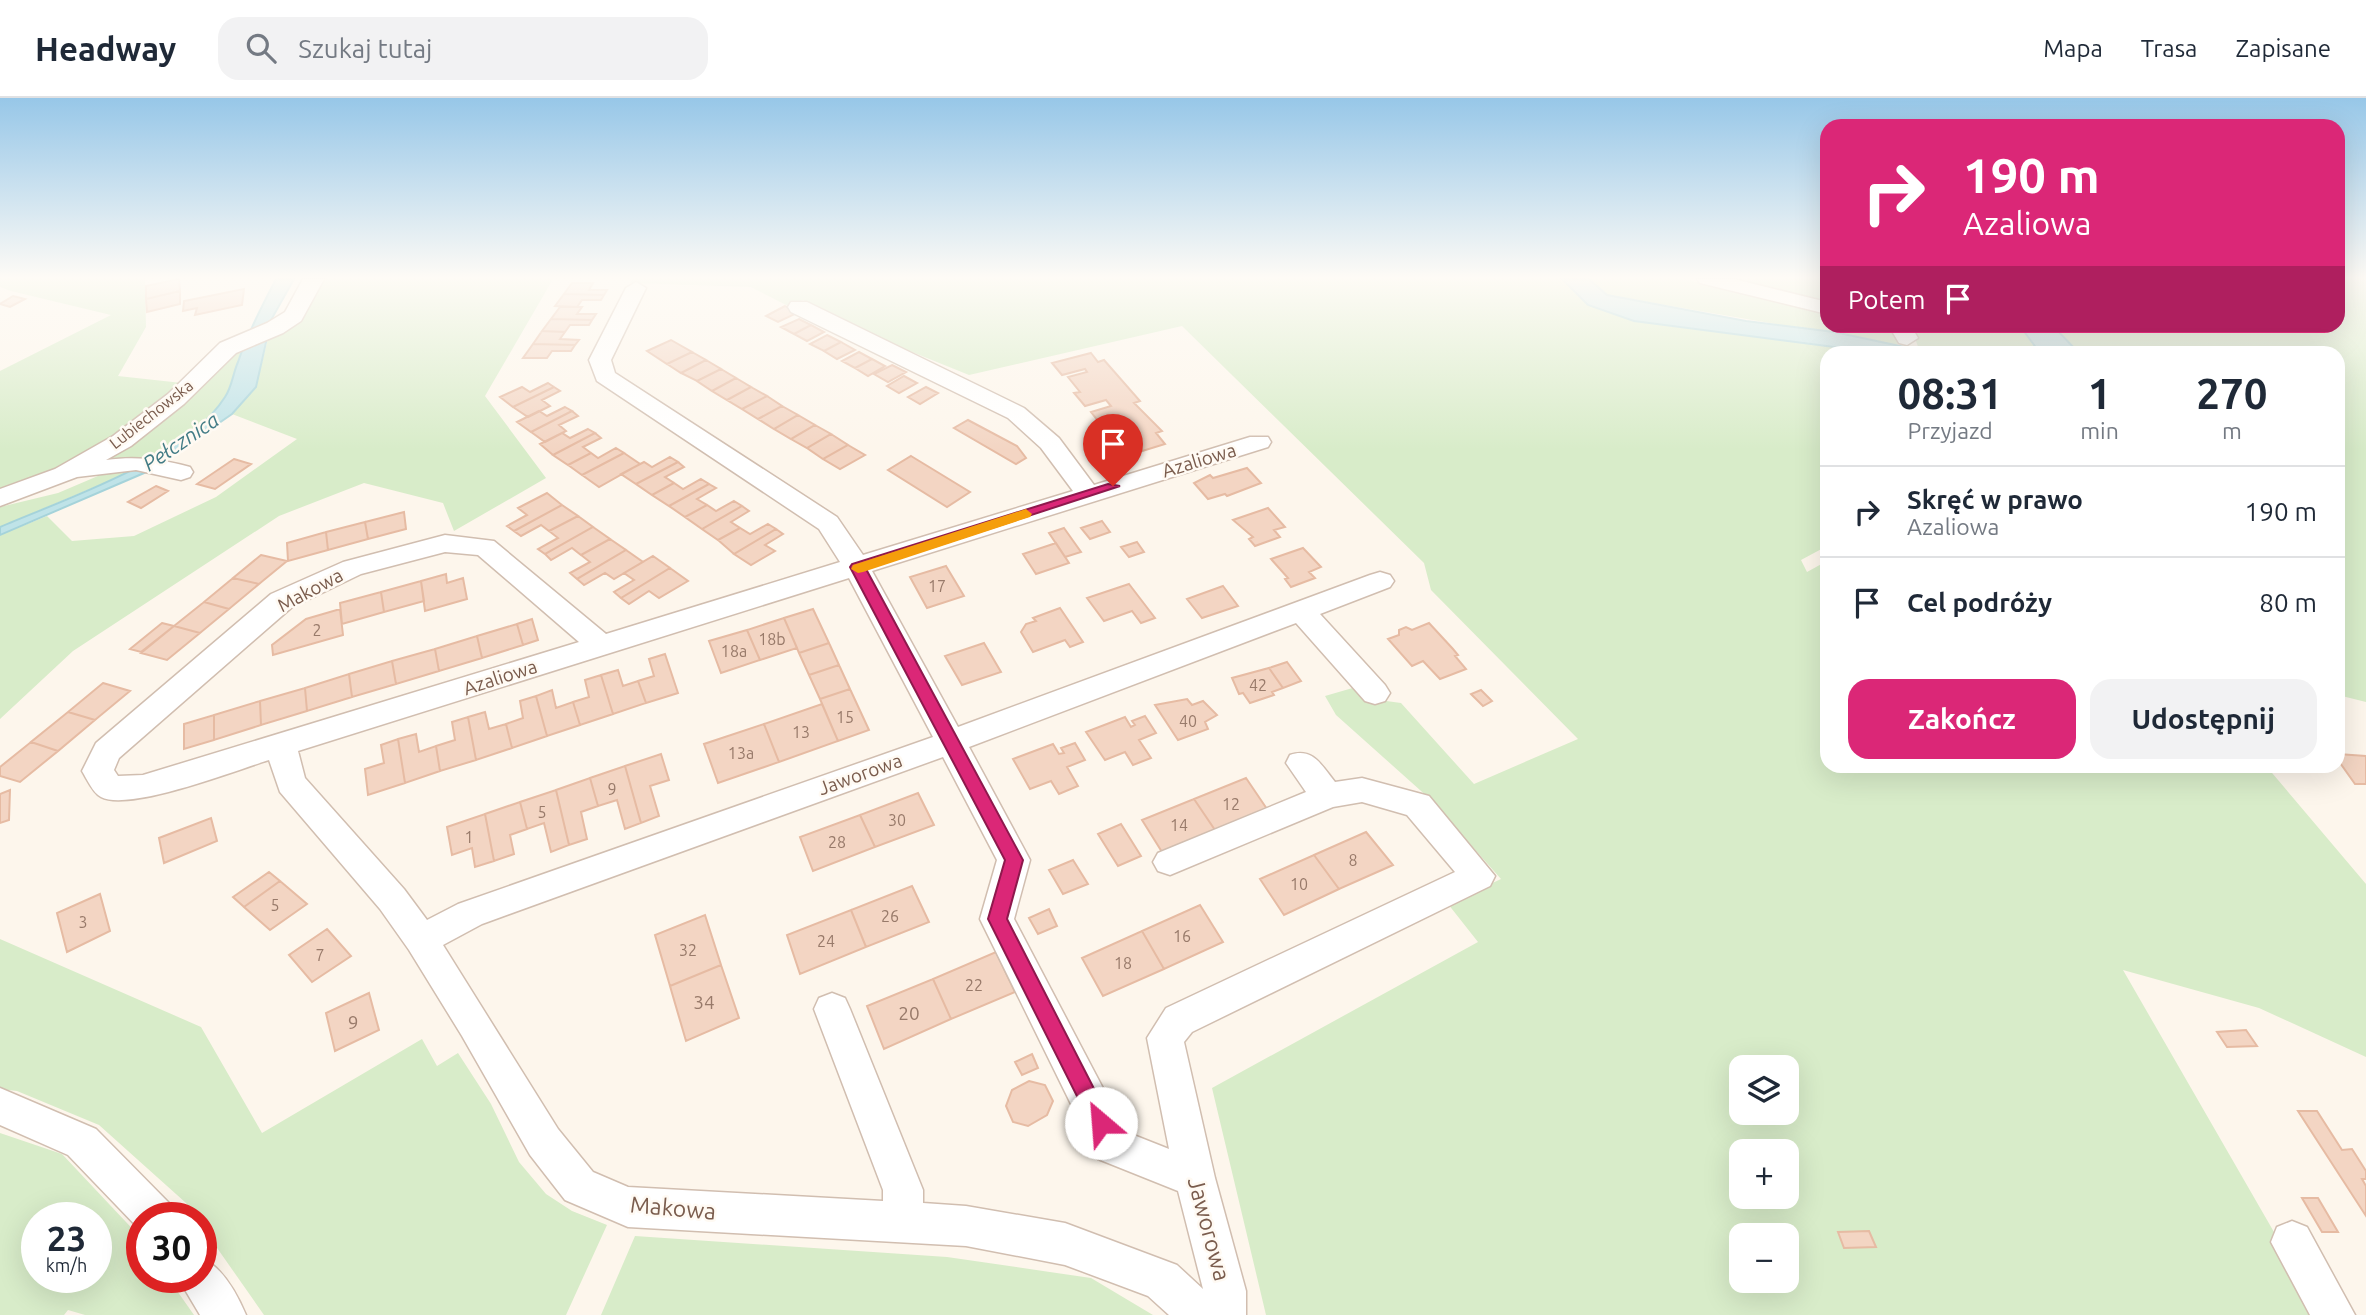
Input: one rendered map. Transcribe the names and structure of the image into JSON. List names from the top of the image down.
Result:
{
  "streets": {
    "street": [
      "Lubiechowska",
      "Azaliowa",
      "Makowa",
      "Jaworowa"
    ]
  },
  "crossings": [
    ["Azaliowa", "Makowa"],
    ["Makowa", "Jaworowa"]
  ],
  "water": ["Pełcznica"],
  "house_numbers": [
    "17",
    "2",
    "18b",
    "18a",
    "42",
    "15",
    "40",
    "13",
    "13a",
    "9",
    "12",
    "5",
    "30",
    "14",
    "1",
    "28",
    "8",
    "10",
    "5",
    "26",
    "3",
    "16",
    "24",
    "32",
    "7",
    "18",
    "22",
    "34",
    "20",
    "9"
  ],
  "page": {
    "header": "Headway",
    "search": "Szukaj tutaj",
    "nav": ["Mapa", "Trasa", "Zapisane"],
    "turn": ["190 m", "Azaliowa"],
    "then": "Potem",
    "eta": [
      "08:31",
      "Przyjazd",
      "1",
      "min",
      "270",
      "m"
    ],
    "list": [
      {
        "name": "Skręć w prawo",
        "note": "Azaliowa",
        "value": "190 m"
      },
      {
        "name": "Cel podróży",
        "value": "80 m"
      }
    ],
    "buttons": ["Zakończ", "Udostępnij"],
    "map_buttons": ["+", "−"],
    "speed": "23 km/h",
    "limit": "30"
  }
}
